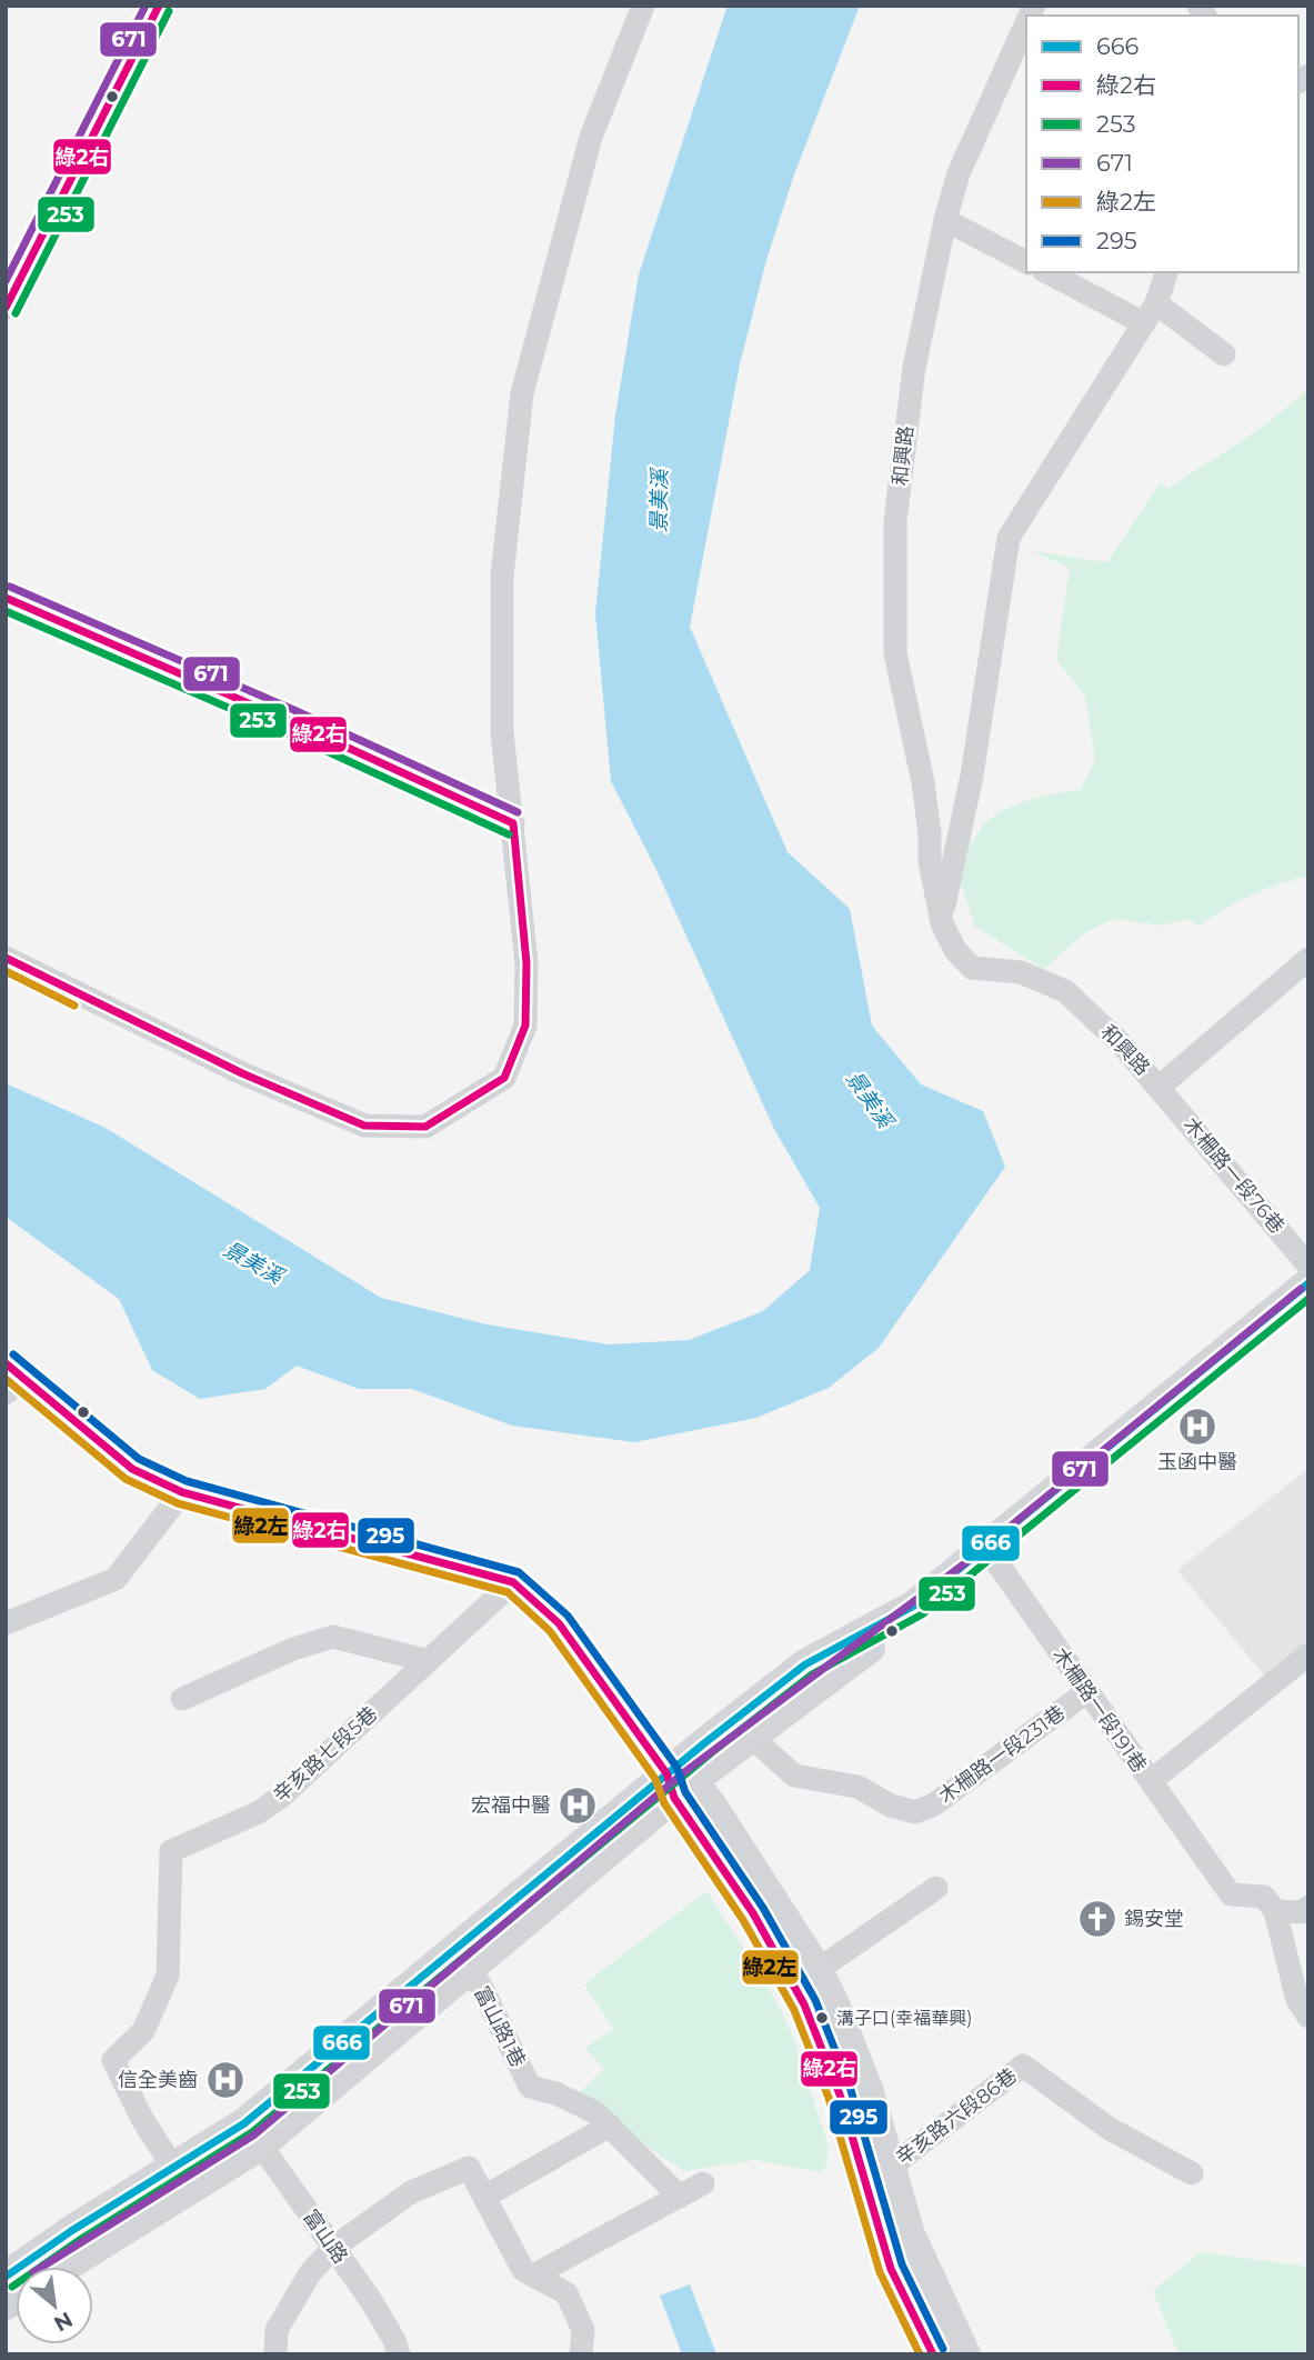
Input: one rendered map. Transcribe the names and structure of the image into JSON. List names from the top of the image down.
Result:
{
  "streets": {
    "street": [
      "和興路",
      "木柵路一段76巷",
      "木柵路一段191巷",
      "辛亥路七段5巷",
      "木柵路一段231巷",
      "富山路1巷",
      "辛亥路六段86巷",
      "富山路"
    ]
  },
  "crossings": [
    ["和興路", "木柵路一段76巷"],
    ["木柵路一段191巷", "木柵路一段231巷"]
  ],
  "water": ["景美溪"],
  "places": {
    "hospital": ["玉函中醫", "宏福中醫", "信全美齒"],
    "church": ["錫安堂"],
    "other": ["溝子口(幸福華興)"]
  },
  "lines": [
    "transit line 綠2右",
    "transit line 671",
    "transit line 253",
    "transit line 綠2左",
    "transit line 666",
    "transit line 295"
  ],
  "legend": [
    "666",
    "綠2右",
    "253",
    "671",
    "綠2左",
    "295"
  ],
  "north": "bottom right"
}
